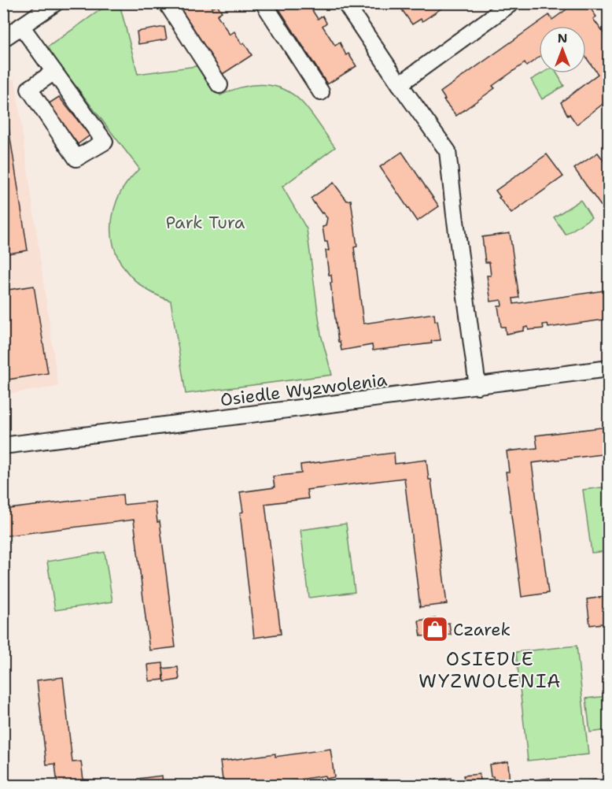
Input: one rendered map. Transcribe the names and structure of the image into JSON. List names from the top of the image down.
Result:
{
  "streets": {
    "street": ["Osiedle Wyzwolenia"]
  },
  "districts": ["OSIEDLE WYZWOLENIA"],
  "parks": ["Park Tura"],
  "places": {
    "shop": ["Czarek"]
  },
  "north": "top"
}
